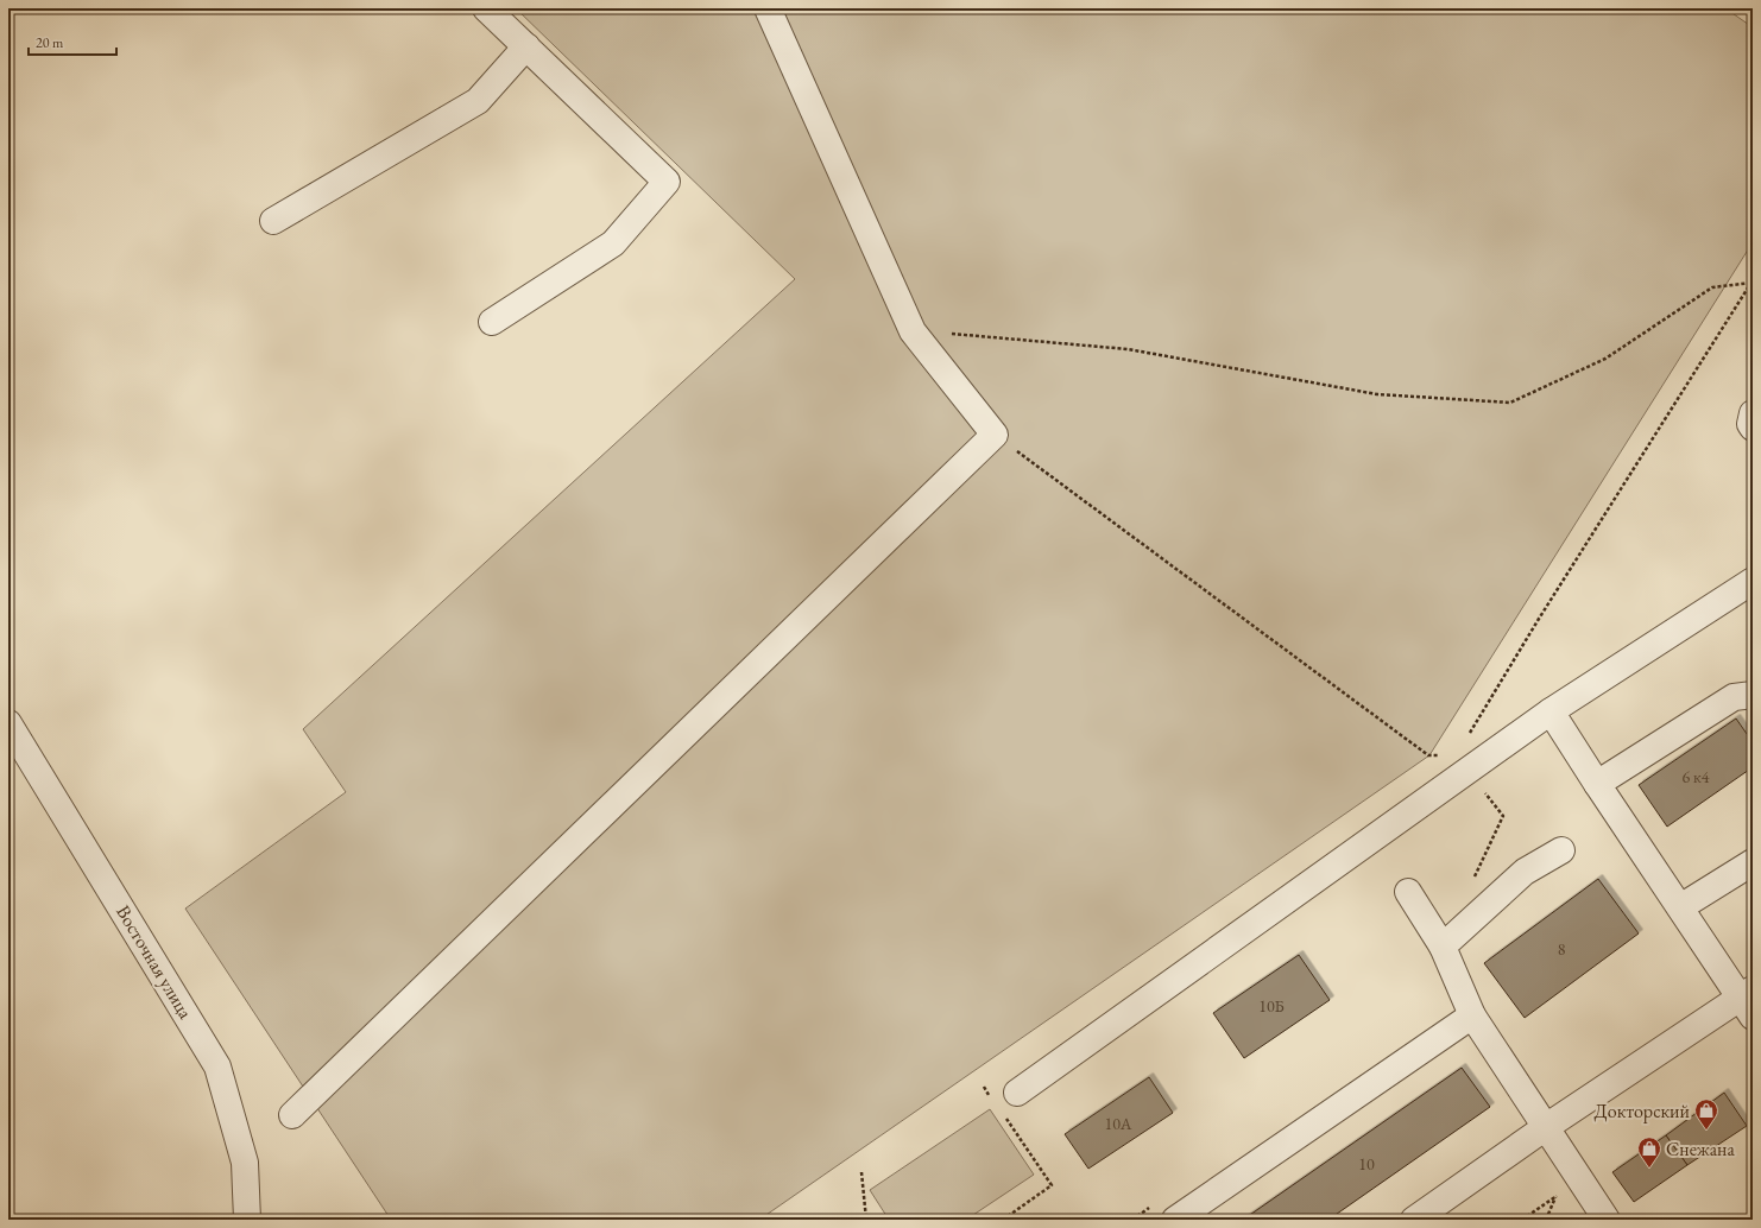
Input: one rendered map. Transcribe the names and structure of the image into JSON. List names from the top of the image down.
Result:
{
  "streets": {
    "street": ["Восточная улица"]
  },
  "places": {
    "shop": ["Докторский", "Снежана"]
  },
  "house_numbers": [
    "6 к4",
    "8",
    "10Б",
    "10А",
    "10"
  ],
  "scale_bar": "20 m"
}
